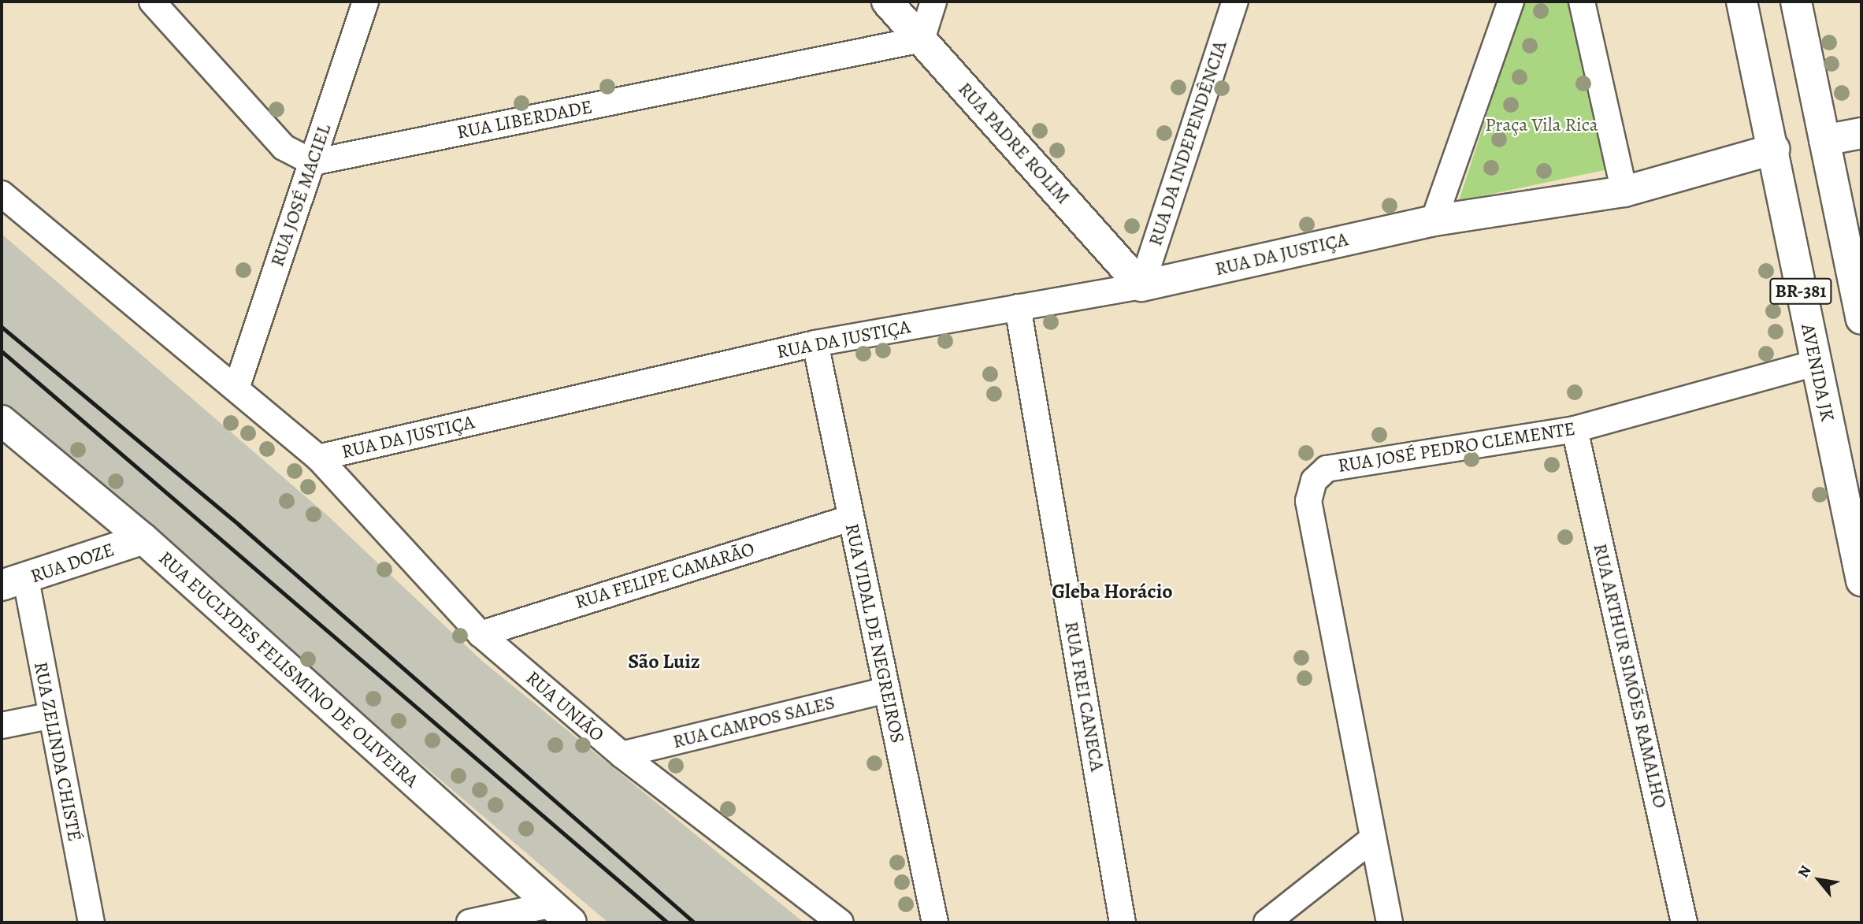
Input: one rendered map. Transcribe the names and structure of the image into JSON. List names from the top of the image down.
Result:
{
  "streets": {
    "street": [
      "RUA LIBERDADE",
      "RUA PADRE ROLIM",
      "RUA DA INDEPENDÊNCIA",
      "RUA JOSÉ MACIEL",
      "RUA DA JUSTIÇA",
      "BR-381",
      "AVENIDA JK",
      "RUA JOSÉ PEDRO CLEMENTE",
      "RUA DOZE",
      "RUA FELIPE CAMARÃO",
      "RUA VIDAL DE NEGREIROS",
      "RUA EUCLYDES FELISMINO DE OLIVEIRA",
      "RUA ARTHUR SIMÕES RAMALHO",
      "RUA FREI CANECA",
      "RUA UNIÃO",
      "RUA CAMPOS SALES",
      "RUA ZELINDA CHISTÉ"
    ]
  },
  "crossings": [
    ["RUA LIBERDADE", "RUA PADRE ROLIM"],
    ["RUA LIBERDADE", "RUA JOSÉ MACIEL"],
    ["RUA PADRE ROLIM", "RUA DA INDEPENDÊNCIA"],
    ["RUA PADRE ROLIM", "RUA DA JUSTIÇA"],
    ["RUA DA INDEPENDÊNCIA", "RUA DA JUSTIÇA"],
    ["RUA JOSÉ MACIEL", "RUA DA JUSTIÇA"],
    ["RUA DA JUSTIÇA", "AVENIDA JK"],
    ["RUA DA JUSTIÇA", "RUA VIDAL DE NEGREIROS"],
    ["RUA DA JUSTIÇA", "RUA FREI CANECA"],
    ["RUA DA JUSTIÇA", "RUA UNIÃO"],
    ["AVENIDA JK", "RUA JOSÉ PEDRO CLEMENTE"],
    ["RUA JOSÉ PEDRO CLEMENTE", "RUA ARTHUR SIMÕES RAMALHO"],
    ["RUA DOZE", "RUA EUCLYDES FELISMINO DE OLIVEIRA"],
    ["RUA DOZE", "RUA ZELINDA CHISTÉ"],
    ["RUA FELIPE CAMARÃO", "RUA VIDAL DE NEGREIROS"],
    ["RUA FELIPE CAMARÃO", "RUA UNIÃO"],
    ["RUA VIDAL DE NEGREIROS", "RUA CAMPOS SALES"],
    ["RUA UNIÃO", "RUA CAMPOS SALES"]
  ],
  "districts": ["Gleba Horácio", "São Luiz"],
  "parks": ["Praça Vila Rica"],
  "north": "top left"
}
